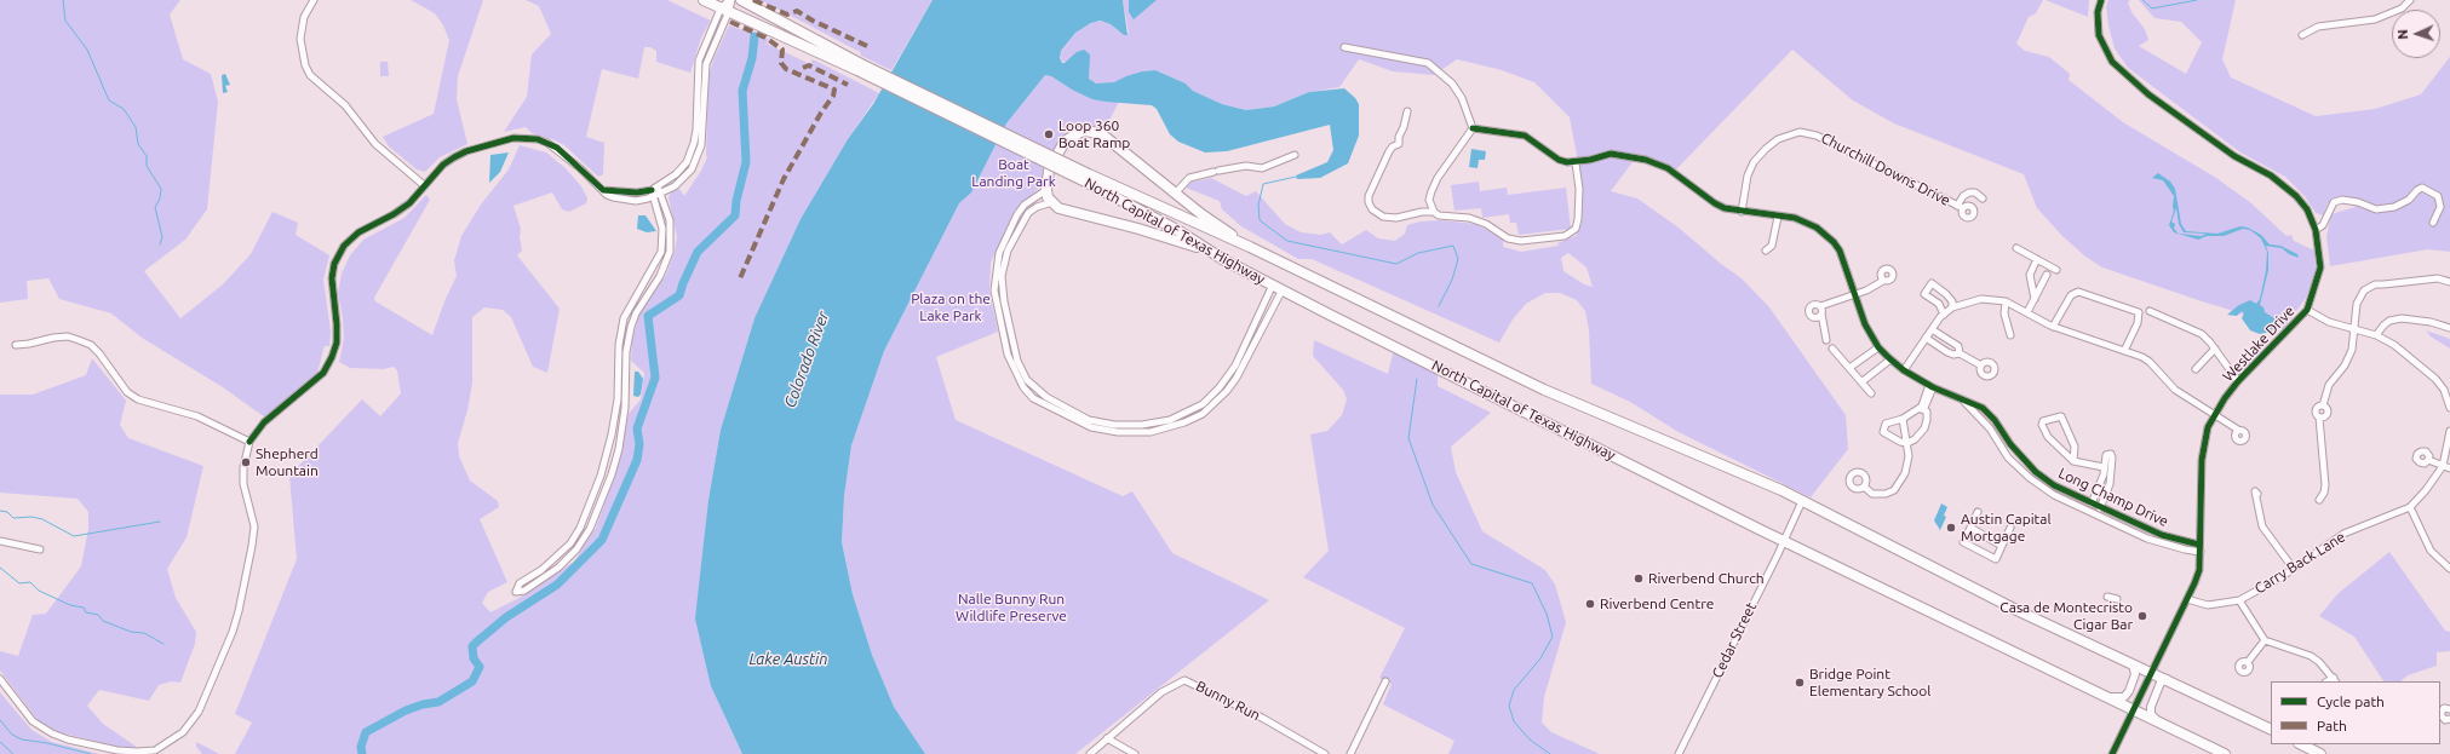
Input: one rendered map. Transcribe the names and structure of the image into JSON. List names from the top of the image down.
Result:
{
  "streets": {
    "highway": ["North Capital of Texas Highway"],
    "street": [
      "Churchill Downs Drive",
      "Westlake Drive",
      "Long Champ Drive",
      "Carry Back Lane",
      "Cedar Street",
      "Bunny Run"
    ]
  },
  "crossings": [
    ["Churchill Downs Drive", "Long Champ Drive"],
    ["North Capital of Texas Highway", "Westlake Drive"],
    ["North Capital of Texas Highway", "Cedar Street"],
    ["Westlake Drive", "Long Champ Drive"],
    ["Westlake Drive", "Carry Back Lane"]
  ],
  "water": ["Colorado River", "Lake Austin"],
  "parks": ["Boat Landing Park", "Plaza on the Lake Park", "Nalle Bunny Run Wildlife Preserve"],
  "places": [
    "Loop 360 Boat Ramp",
    "Shepherd Mountain",
    "Austin Capital Mortgage",
    "Riverbend Church",
    "Riverbend Centre",
    "Casa de Montecristo Cigar Bar",
    "Bridge Point Elementary School"
  ],
  "legend": ["Cycle path", "Path"],
  "north": "left"
}
